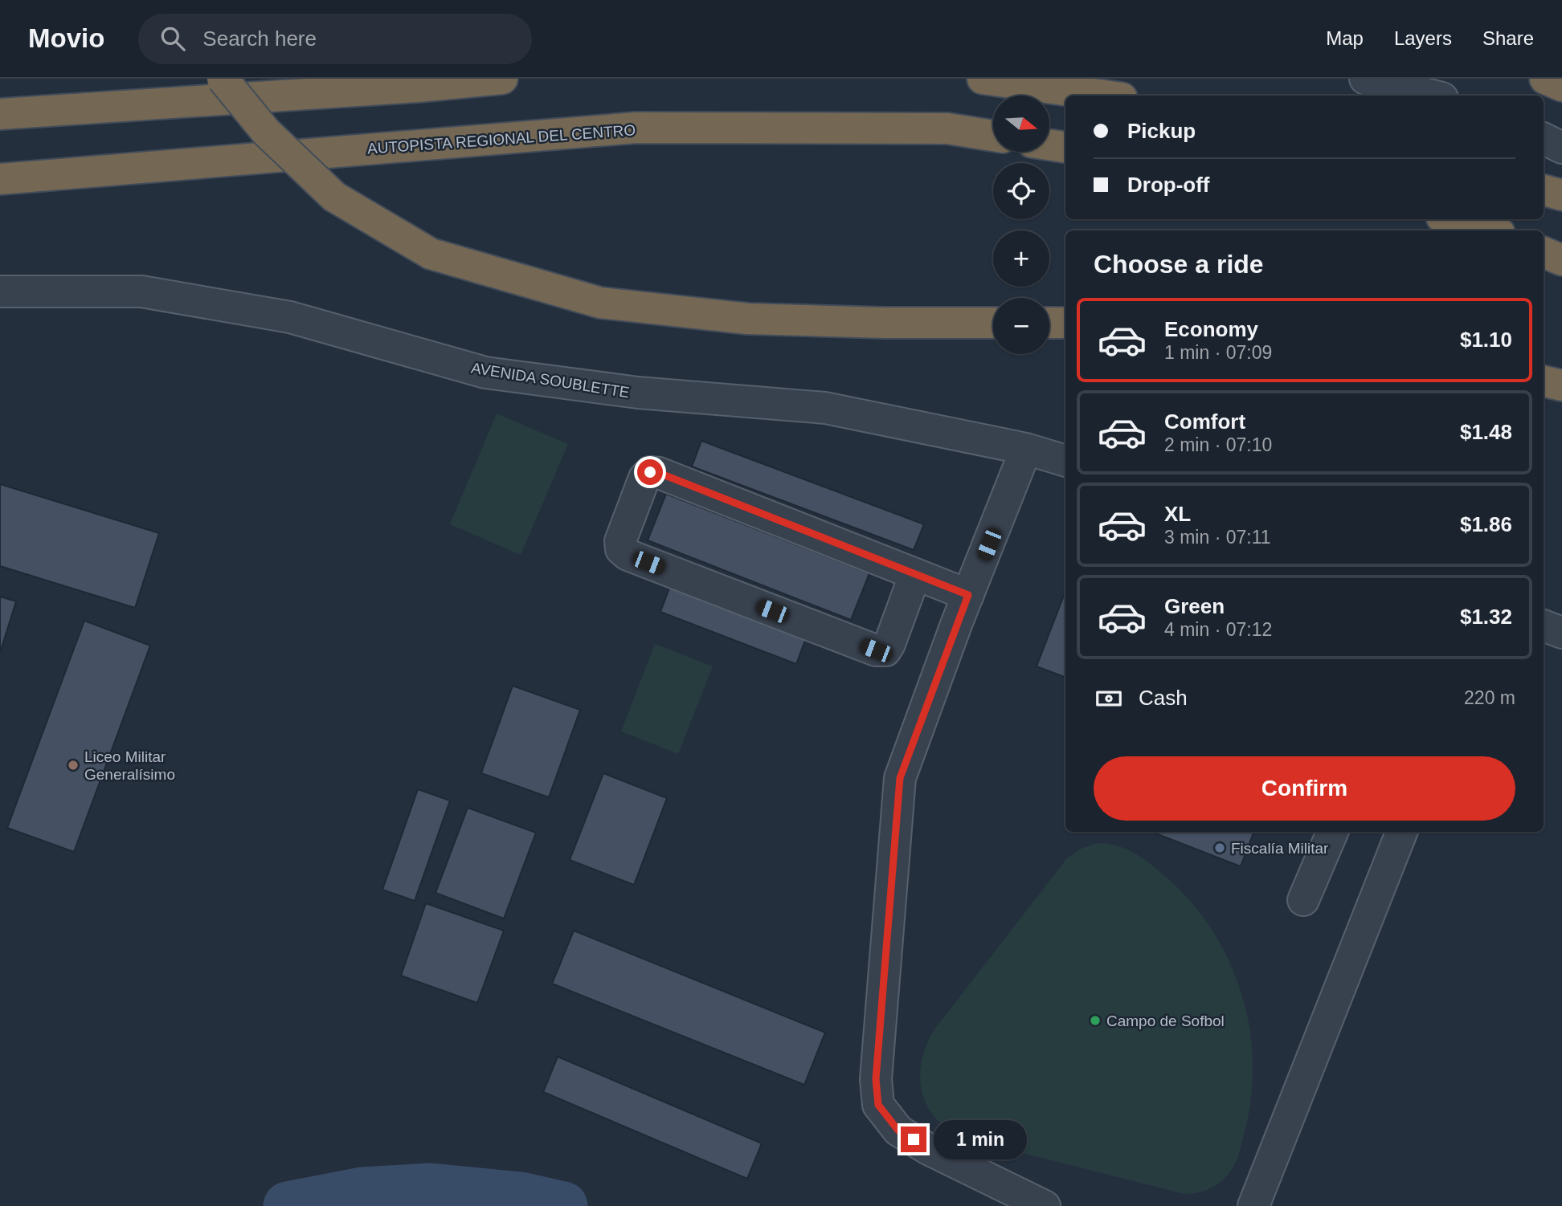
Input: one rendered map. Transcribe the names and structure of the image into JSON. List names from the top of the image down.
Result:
{
  "streets": {
    "highway": ["AUTOPISTA REGIONAL DEL CENTRO"],
    "lane": ["AVENIDA SOUBLETTE"]
  },
  "places": ["Liceo Militar Generalísimo", "Fiscalía Militar", "Campo de Sofbol"],
  "north": "right",
  "page": {
    "header": "Movio",
    "search": "Search here",
    "nav": ["Map", "Layers", "Share"],
    "map_buttons": ["+", "−"],
    "banner": ["Pickup", "Drop-off"],
    "heading": "Choose a ride",
    "list": [
      {
        "name": "Economy",
        "note": "1 min · 07:09",
        "value": "$1.10"
      },
      {
        "name": "Comfort",
        "note": "2 min · 07:10",
        "value": "$1.48"
      },
      {
        "name": "XL",
        "note": "3 min · 07:11",
        "value": "$1.86"
      },
      {
        "name": "Green",
        "note": "4 min · 07:12",
        "value": "$1.32"
      }
    ],
    "pay": ["Cash", "220 m"],
    "buttons": "Confirm",
    "bubble": "1 min"
  }
}
